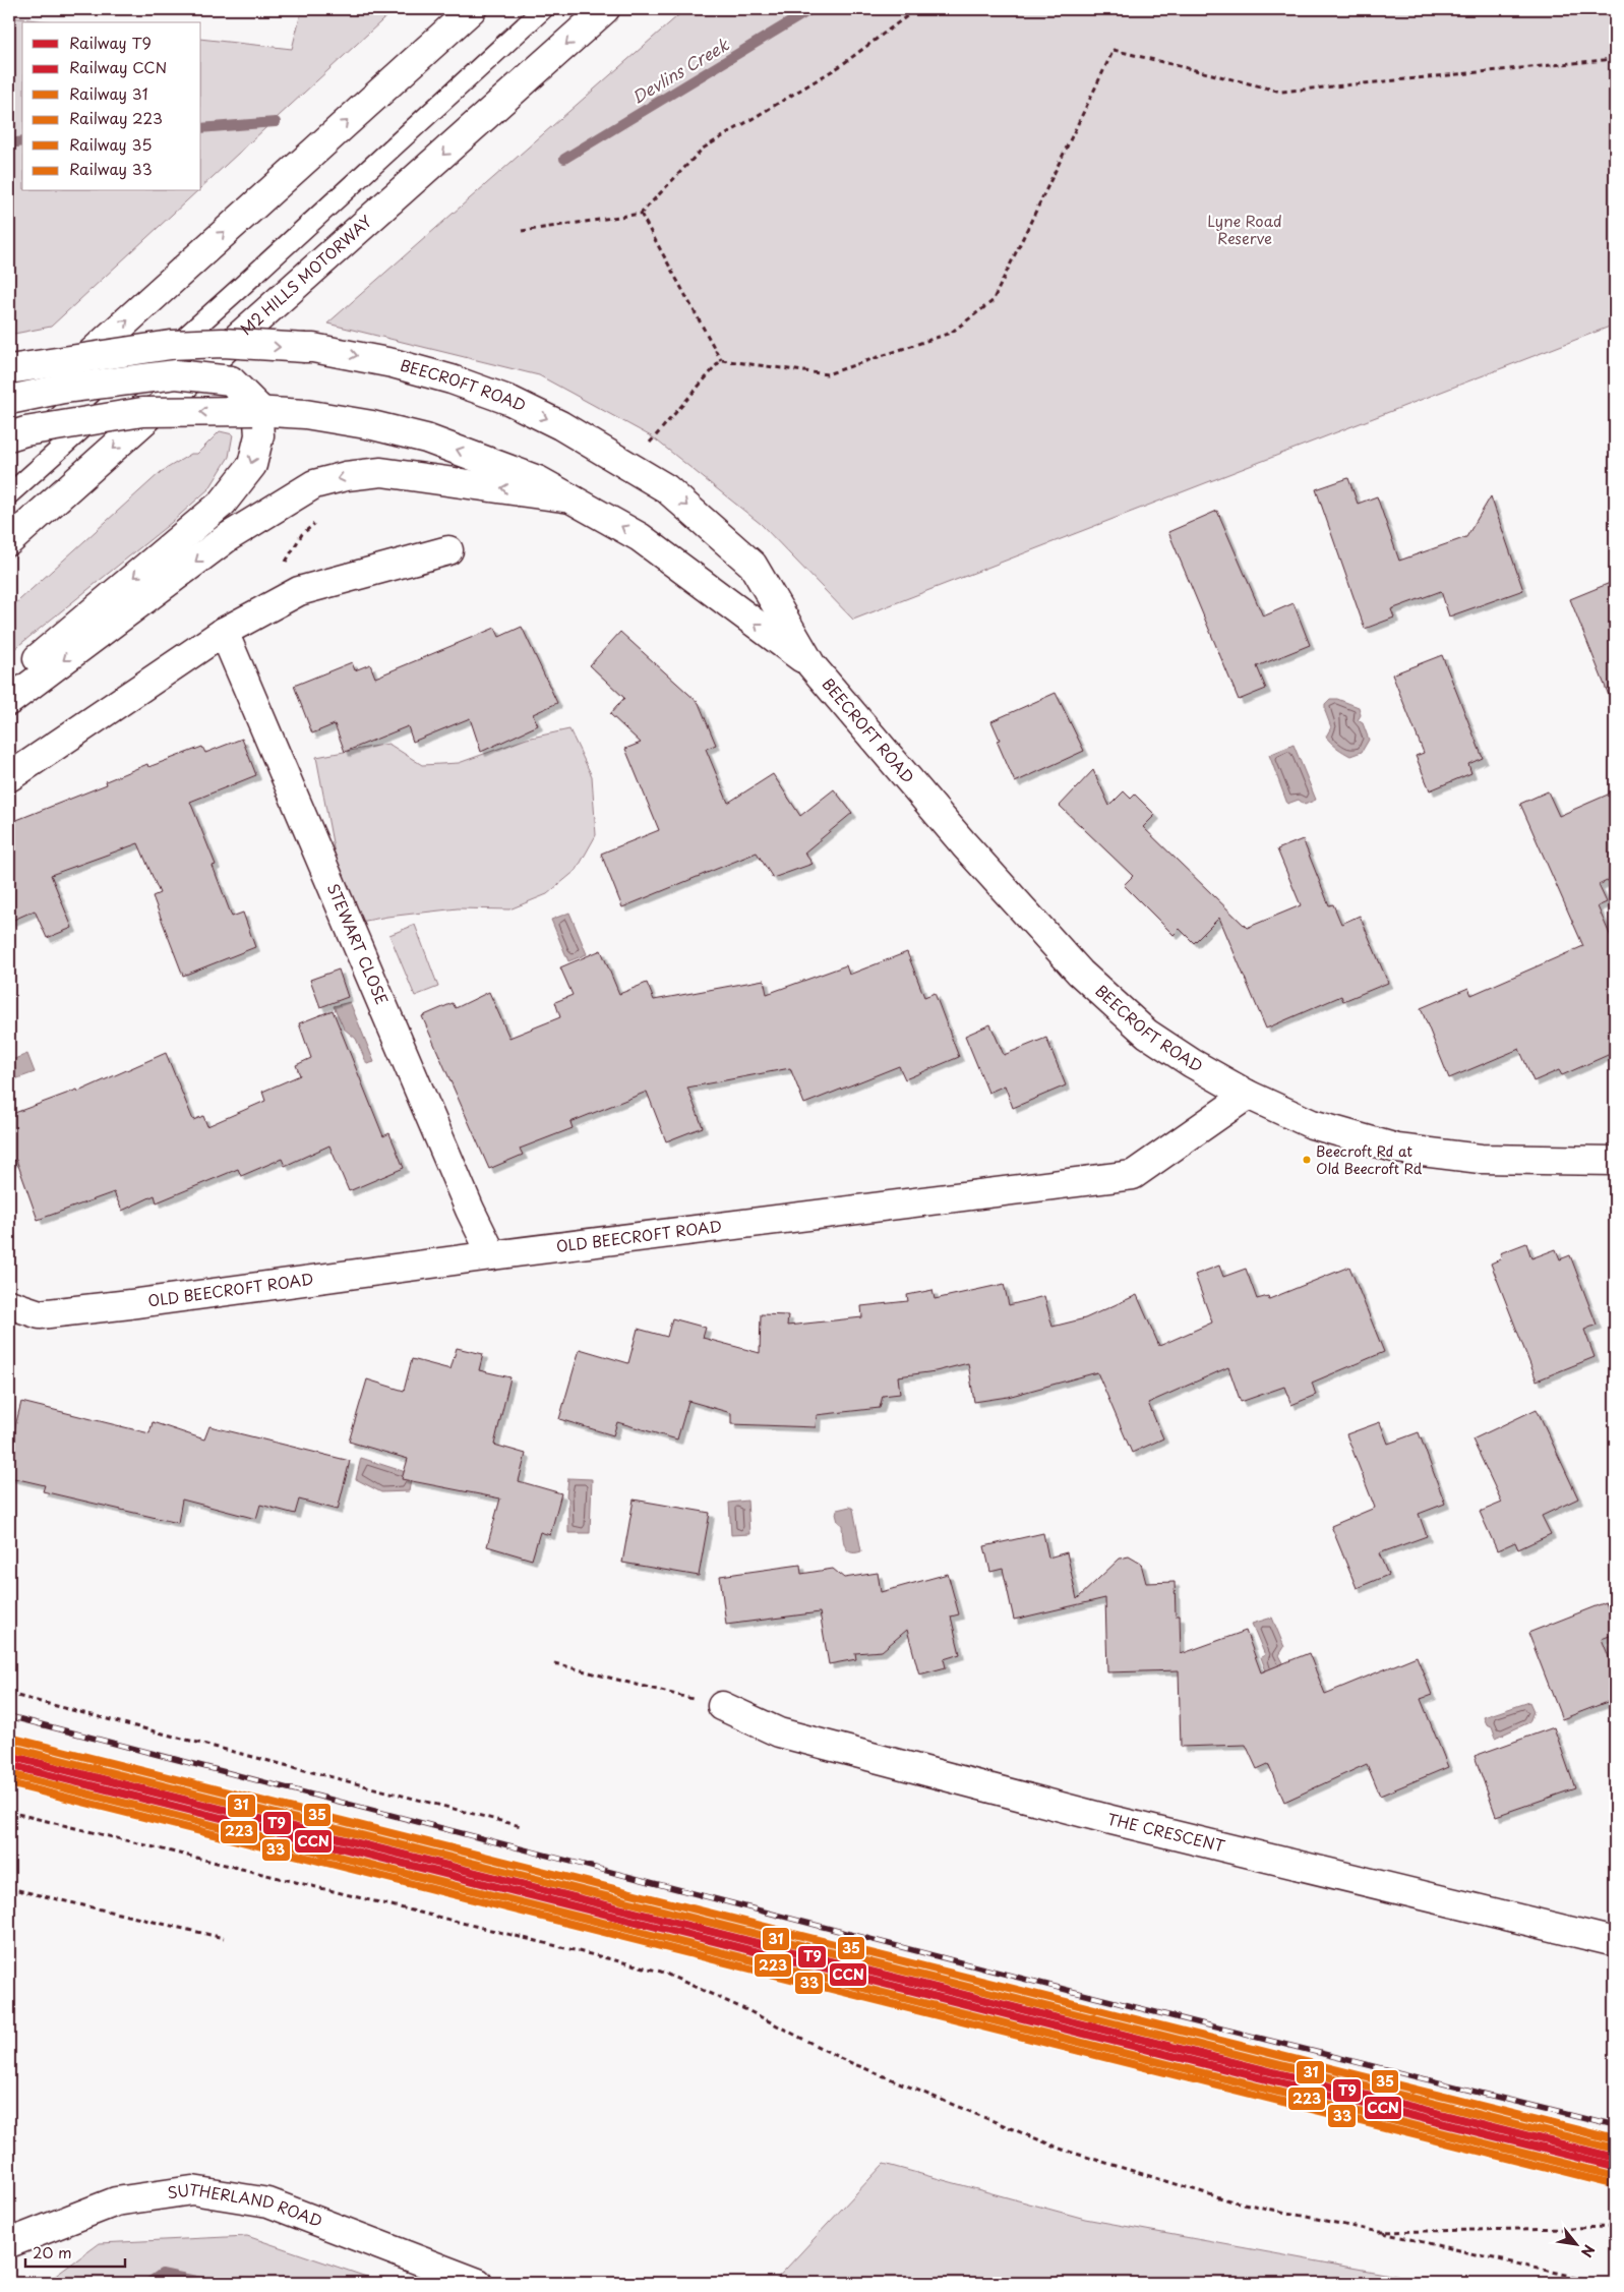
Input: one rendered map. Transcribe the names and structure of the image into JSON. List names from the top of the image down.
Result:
{
  "streets": {
    "main road": [
      "M2 HILLS MOTORWAY",
      "BEECROFT ROAD",
      "STEWART CLOSE",
      "OLD BEECROFT ROAD",
      "THE CRESCENT",
      "SUTHERLAND ROAD"
    ]
  },
  "crossings": [
    ["BEECROFT ROAD", "OLD BEECROFT ROAD"],
    ["STEWART CLOSE", "OLD BEECROFT ROAD"]
  ],
  "water": ["Devlins Creek"],
  "parks": ["Lyne Road Reserve"],
  "places": ["Beecroft Rd at Old Beecroft Rd"],
  "lines": [
    "rail line 35",
    "rail line 31",
    "rail line T9",
    "rail line CCN",
    "rail line 223",
    "rail line 33"
  ],
  "legend": [
    "Railway T9",
    "Railway CCN",
    "Railway 31",
    "Railway 223",
    "Railway 35",
    "Railway 33"
  ],
  "scale_bar": "20 m",
  "north": "bottom right"
}
